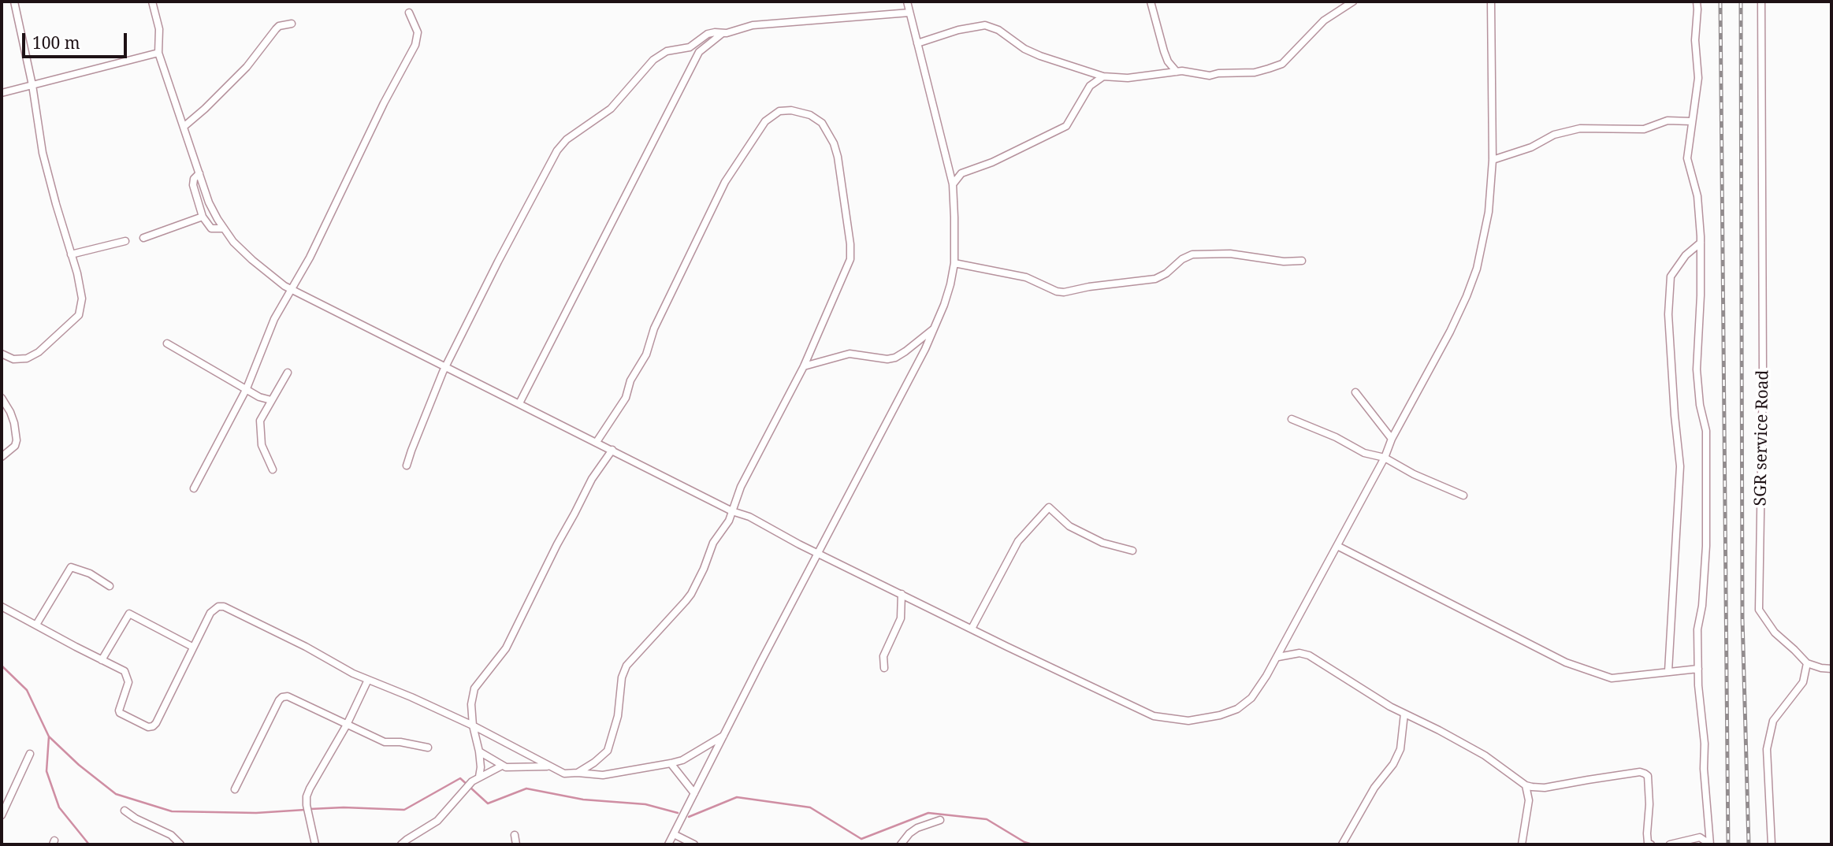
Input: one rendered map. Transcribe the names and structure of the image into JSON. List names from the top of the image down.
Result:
{
  "streets": {
    "street": ["SGR service Road"]
  },
  "scale_bar": "100 m"
}
